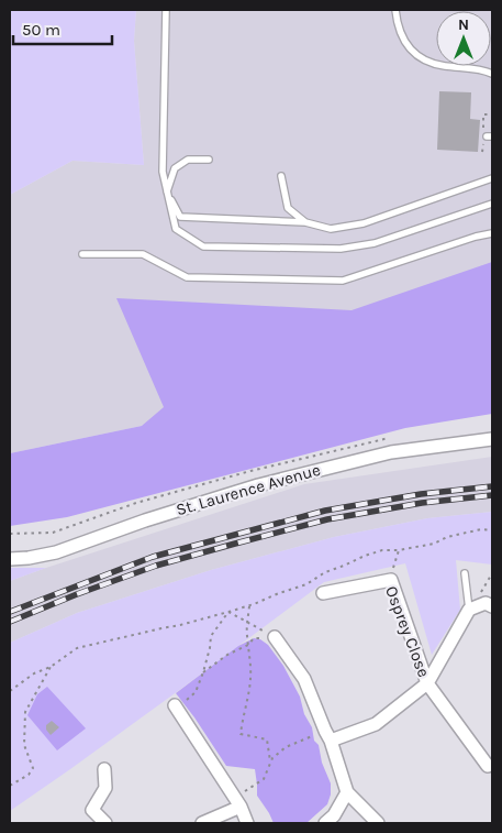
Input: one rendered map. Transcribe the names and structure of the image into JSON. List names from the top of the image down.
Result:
{
  "streets": {
    "street": ["St. Laurence Avenue", "Osprey Close"]
  },
  "scale_bar": "50 m",
  "north": "top"
}
